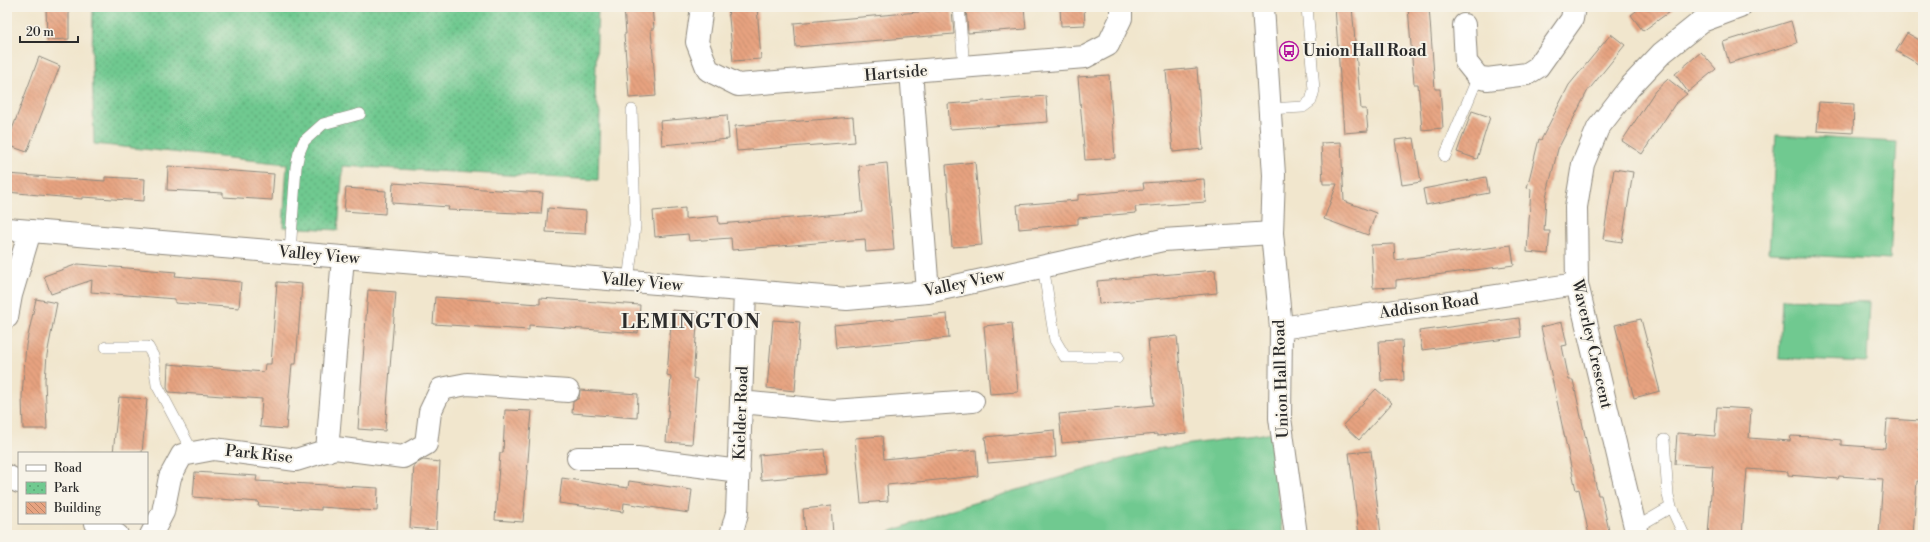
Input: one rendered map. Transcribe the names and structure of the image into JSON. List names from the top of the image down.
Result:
{
  "streets": {
    "street": [
      "Hartside",
      "Valley View",
      "Addison Road",
      "Waverley Crescent",
      "Union Hall Road",
      "Kielder Road",
      "Park Rise"
    ]
  },
  "crossings": [
    ["Valley View", "Union Hall Road"],
    ["Valley View", "Kielder Road"],
    ["Addison Road", "Waverley Crescent"],
    ["Addison Road", "Union Hall Road"]
  ],
  "districts": ["LEMINGTON"],
  "places": {
    "bus stop": ["Union Hall Road"]
  },
  "legend": ["Road", "Park", "Building"],
  "scale_bar": "20 m"
}
